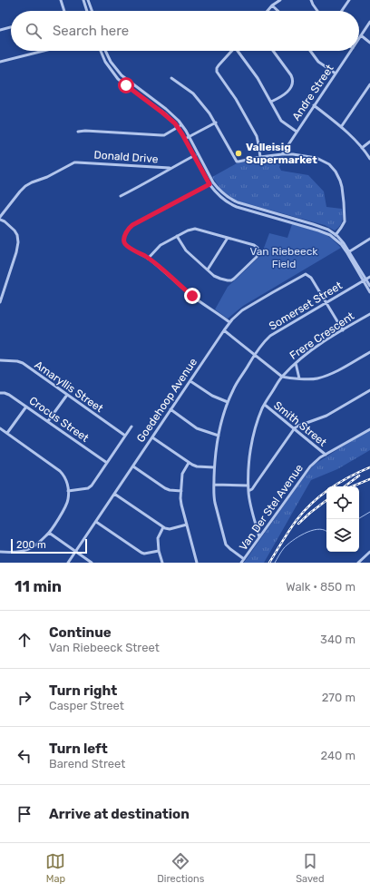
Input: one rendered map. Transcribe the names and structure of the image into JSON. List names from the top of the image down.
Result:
{
  "streets": {
    "street": [
      "Andre Street",
      "Donald Drive",
      "Somerset Street",
      "Frere Crescent",
      "Amaryllis Street",
      "Goedehoop Avenue",
      "Crocus Street",
      "Smith Street",
      "Van Der Stel Avenue"
    ]
  },
  "crossings": [
    ["Somerset Street", "Goedehoop Avenue"],
    ["Somerset Street", "Van Der Stel Avenue"],
    ["Frere Crescent", "Smith Street"],
    ["Frere Crescent", "Van Der Stel Avenue"],
    ["Smith Street", "Van Der Stel Avenue"]
  ],
  "parks": ["Van Riebeeck Field"],
  "places": ["Valleisig Supermarket"],
  "scale_bar": "200 m",
  "page": {
    "search": "Search here",
    "scale": "200 m",
    "heading": ["11 min", "Walk · 850 m"],
    "list": [
      ["Continue", "Van Riebeeck Street", "340 m"],
      ["Turn right", "Casper Street", "270 m"],
      ["Turn left", "Barend Street", "240 m"],
      "Arrive at destination"
    ],
    "nav": ["Map", "Directions", "Saved"]
  }
}
